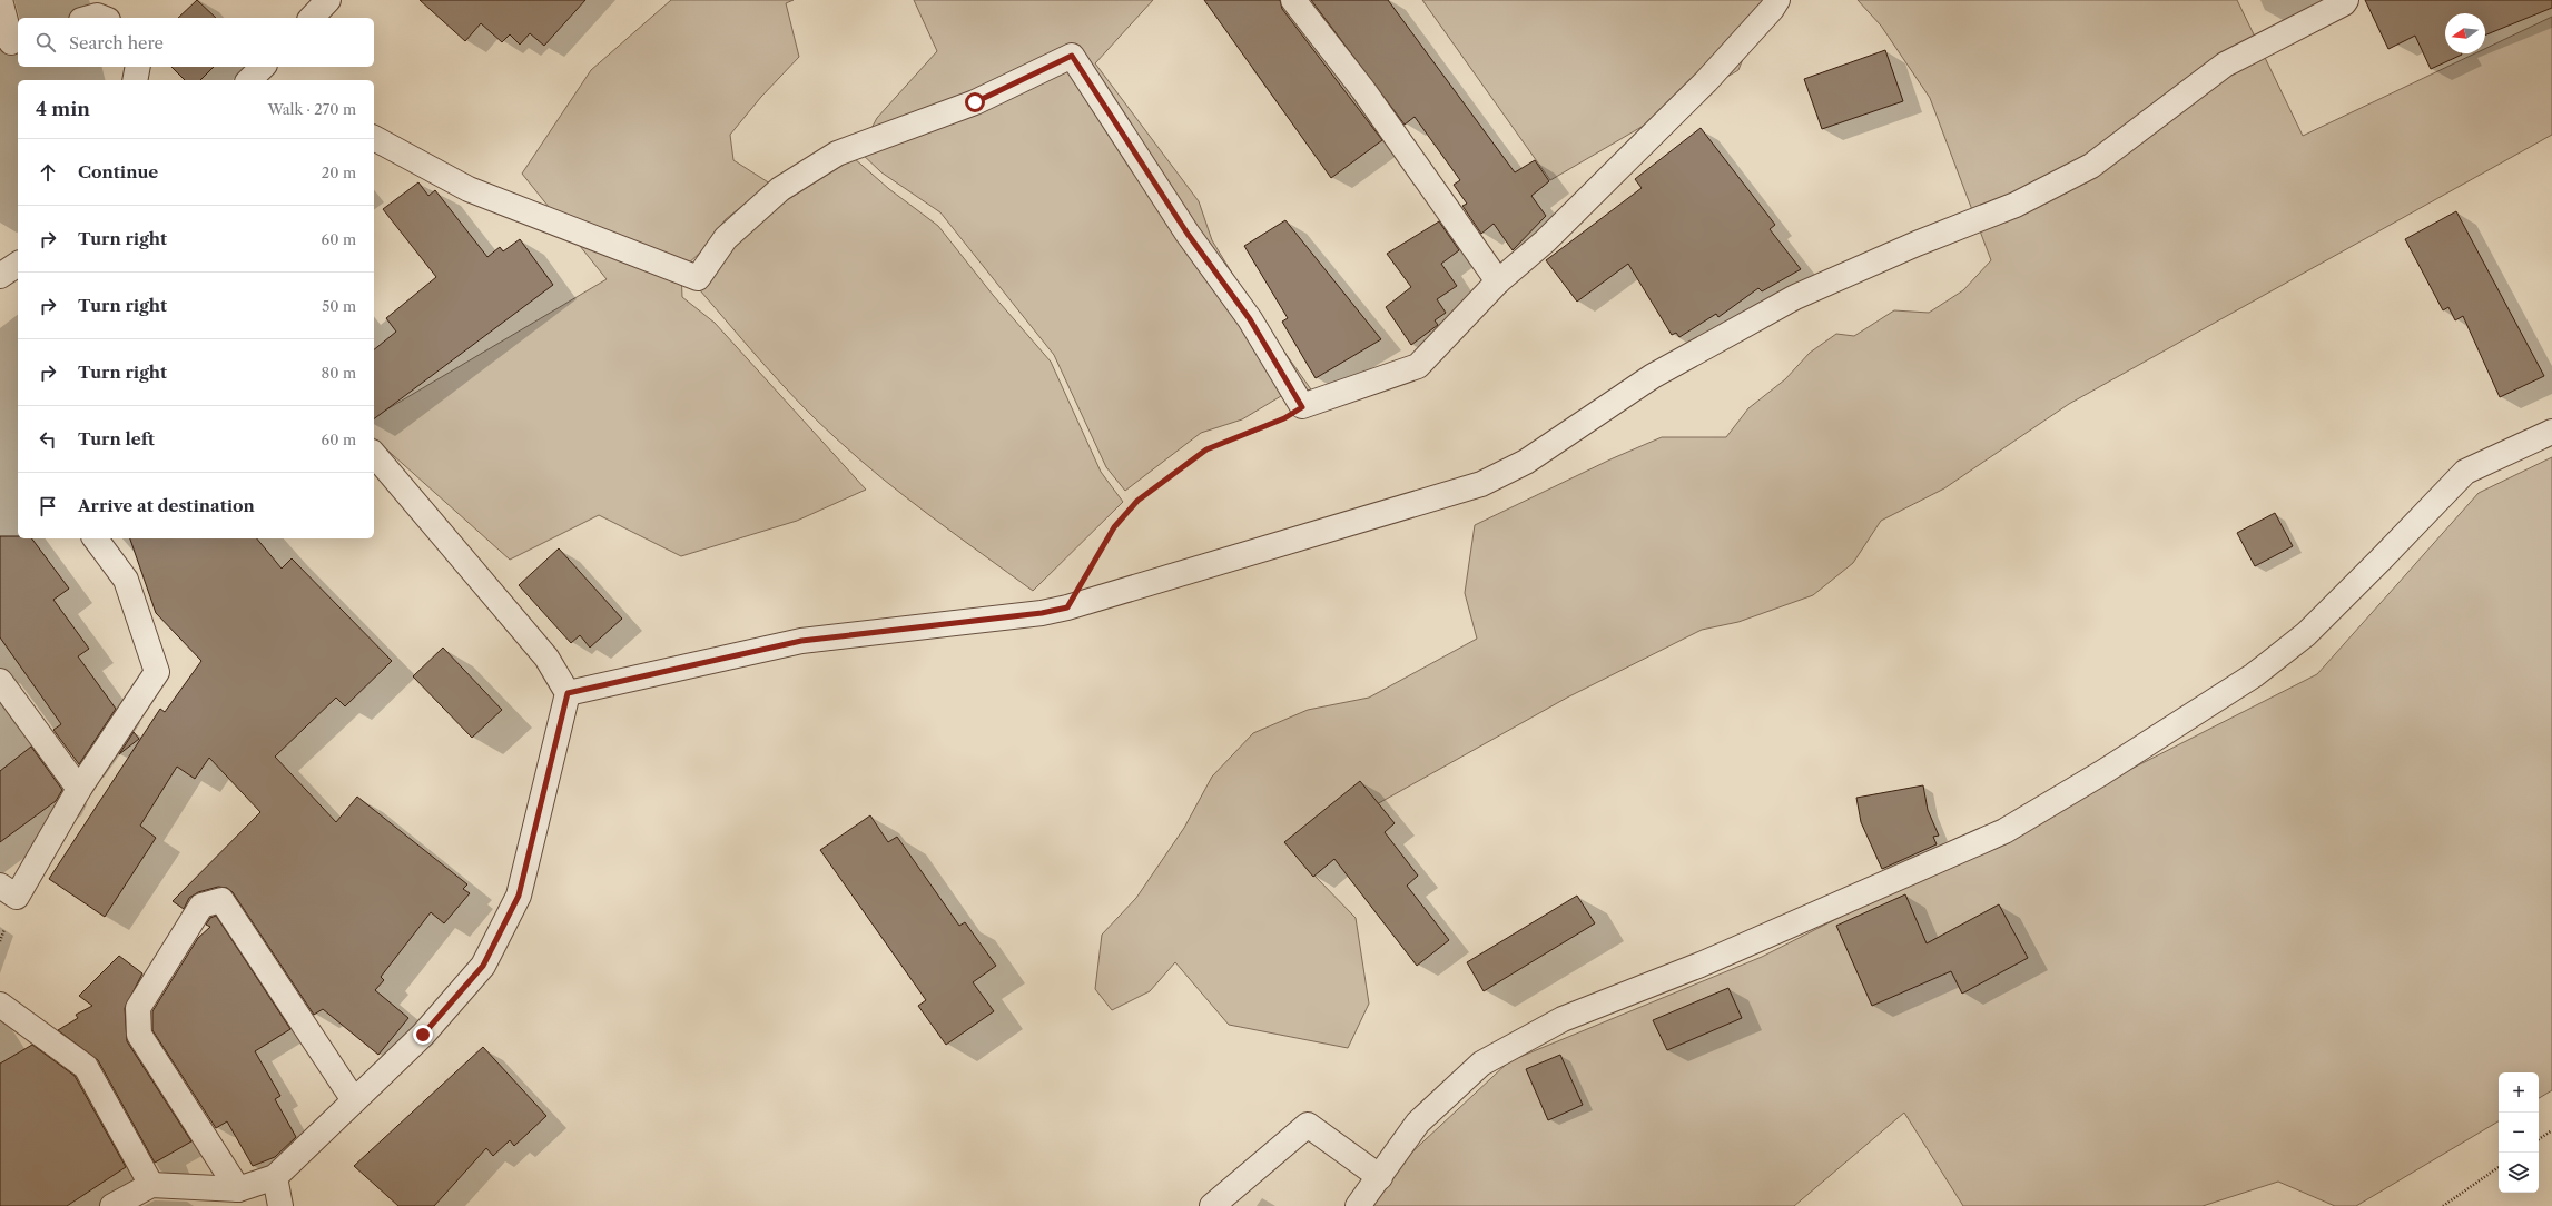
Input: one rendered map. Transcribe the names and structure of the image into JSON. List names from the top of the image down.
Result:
{
  "north": "left",
  "page": {
    "search": "Search here",
    "heading": ["4 min", "Walk · 270 m"],
    "list": [
      ["Continue", "20 m"],
      ["Turn right", "60 m"],
      ["Turn right", "50 m"],
      ["Turn right", "80 m"],
      ["Turn left", "60 m"],
      "Arrive at destination"
    ],
    "map_buttons": ["+", "−"]
  }
}
